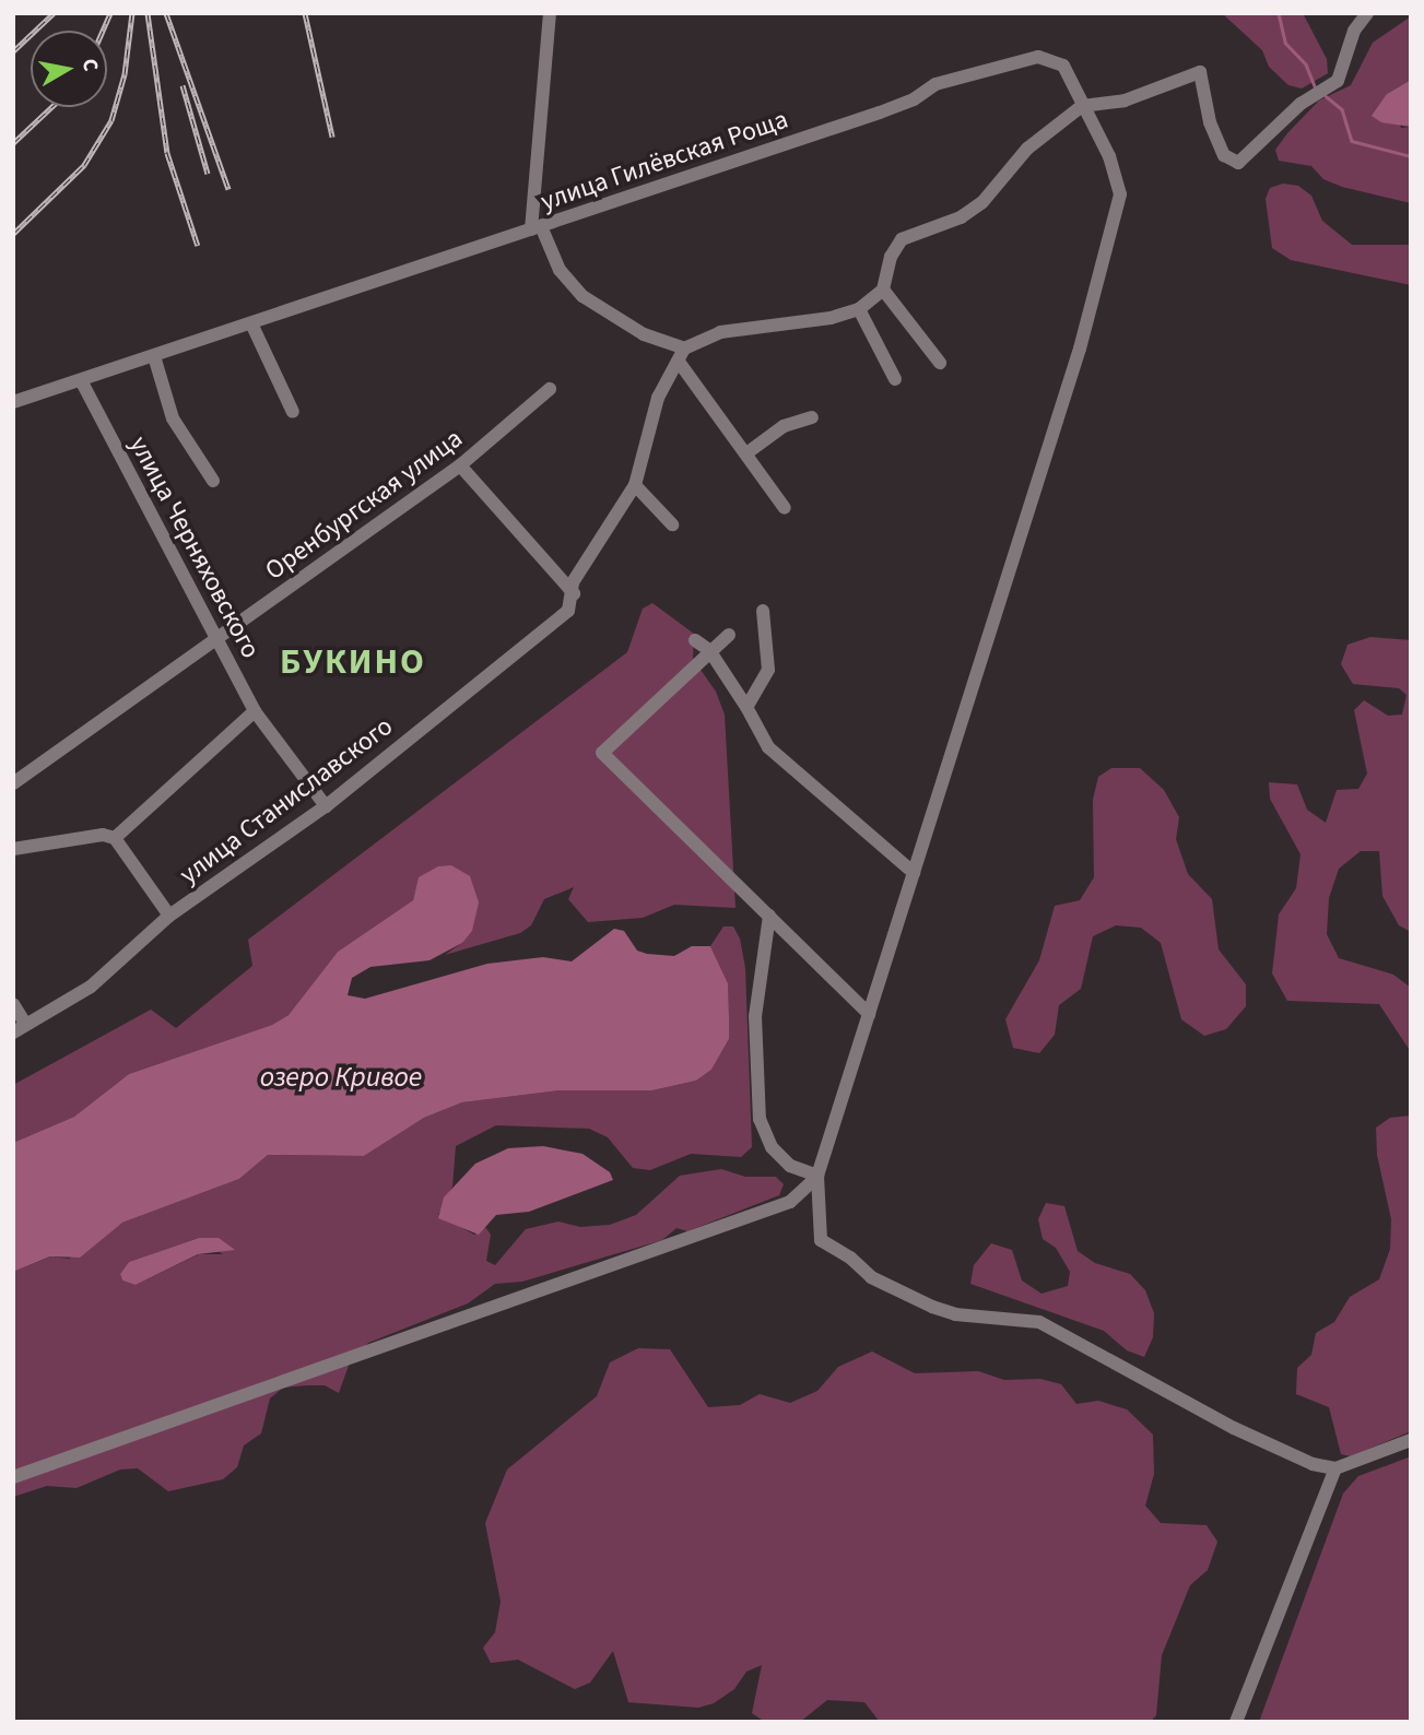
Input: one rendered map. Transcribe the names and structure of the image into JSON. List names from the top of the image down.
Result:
{
  "streets": {
    "street": [
      "улица Гилёвская Роща",
      "Оренбургская улица",
      "улица Черняховского",
      "улица Станиславского"
    ]
  },
  "crossings": [
    ["улица Гилёвская Роща", "улица Черняховского"],
    ["Оренбургская улица", "улица Черняховского"],
    ["улица Черняховского", "улица Станиславского"]
  ],
  "districts": ["БУКИНО"],
  "water": ["озеро Кривое"],
  "north": "right"
}
